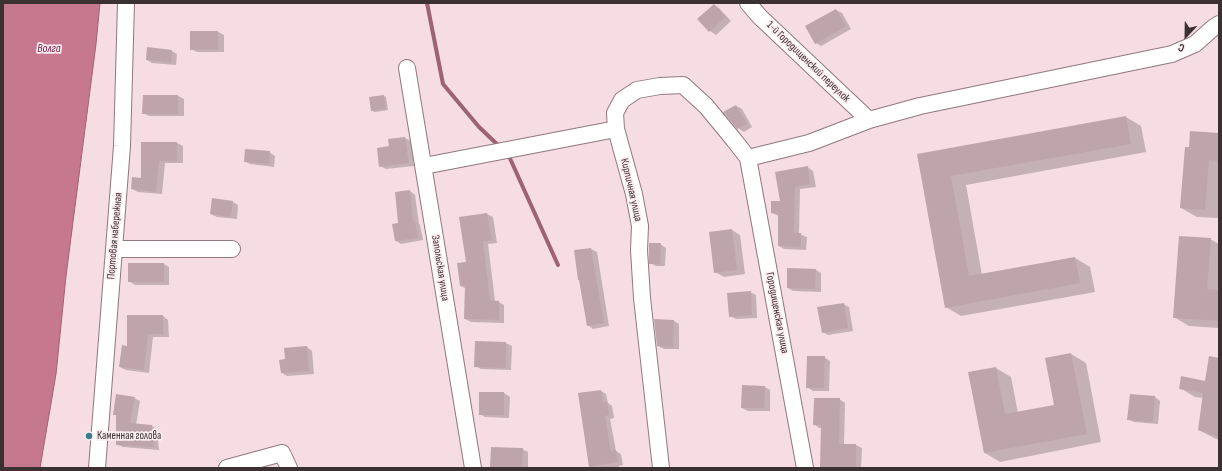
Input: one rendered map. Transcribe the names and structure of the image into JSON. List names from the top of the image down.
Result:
{
  "streets": {
    "street": [
      "1-й Городищенский переулок",
      "Кирпичная улица",
      "Портовая набережная",
      "Запольская улица",
      "Городищенская улица"
    ]
  },
  "crossings": [
    ["Кирпичная улица", "Городищенская улица"]
  ],
  "water": ["Волга"],
  "places": ["Каменная голова"],
  "north": "bottom"
}
